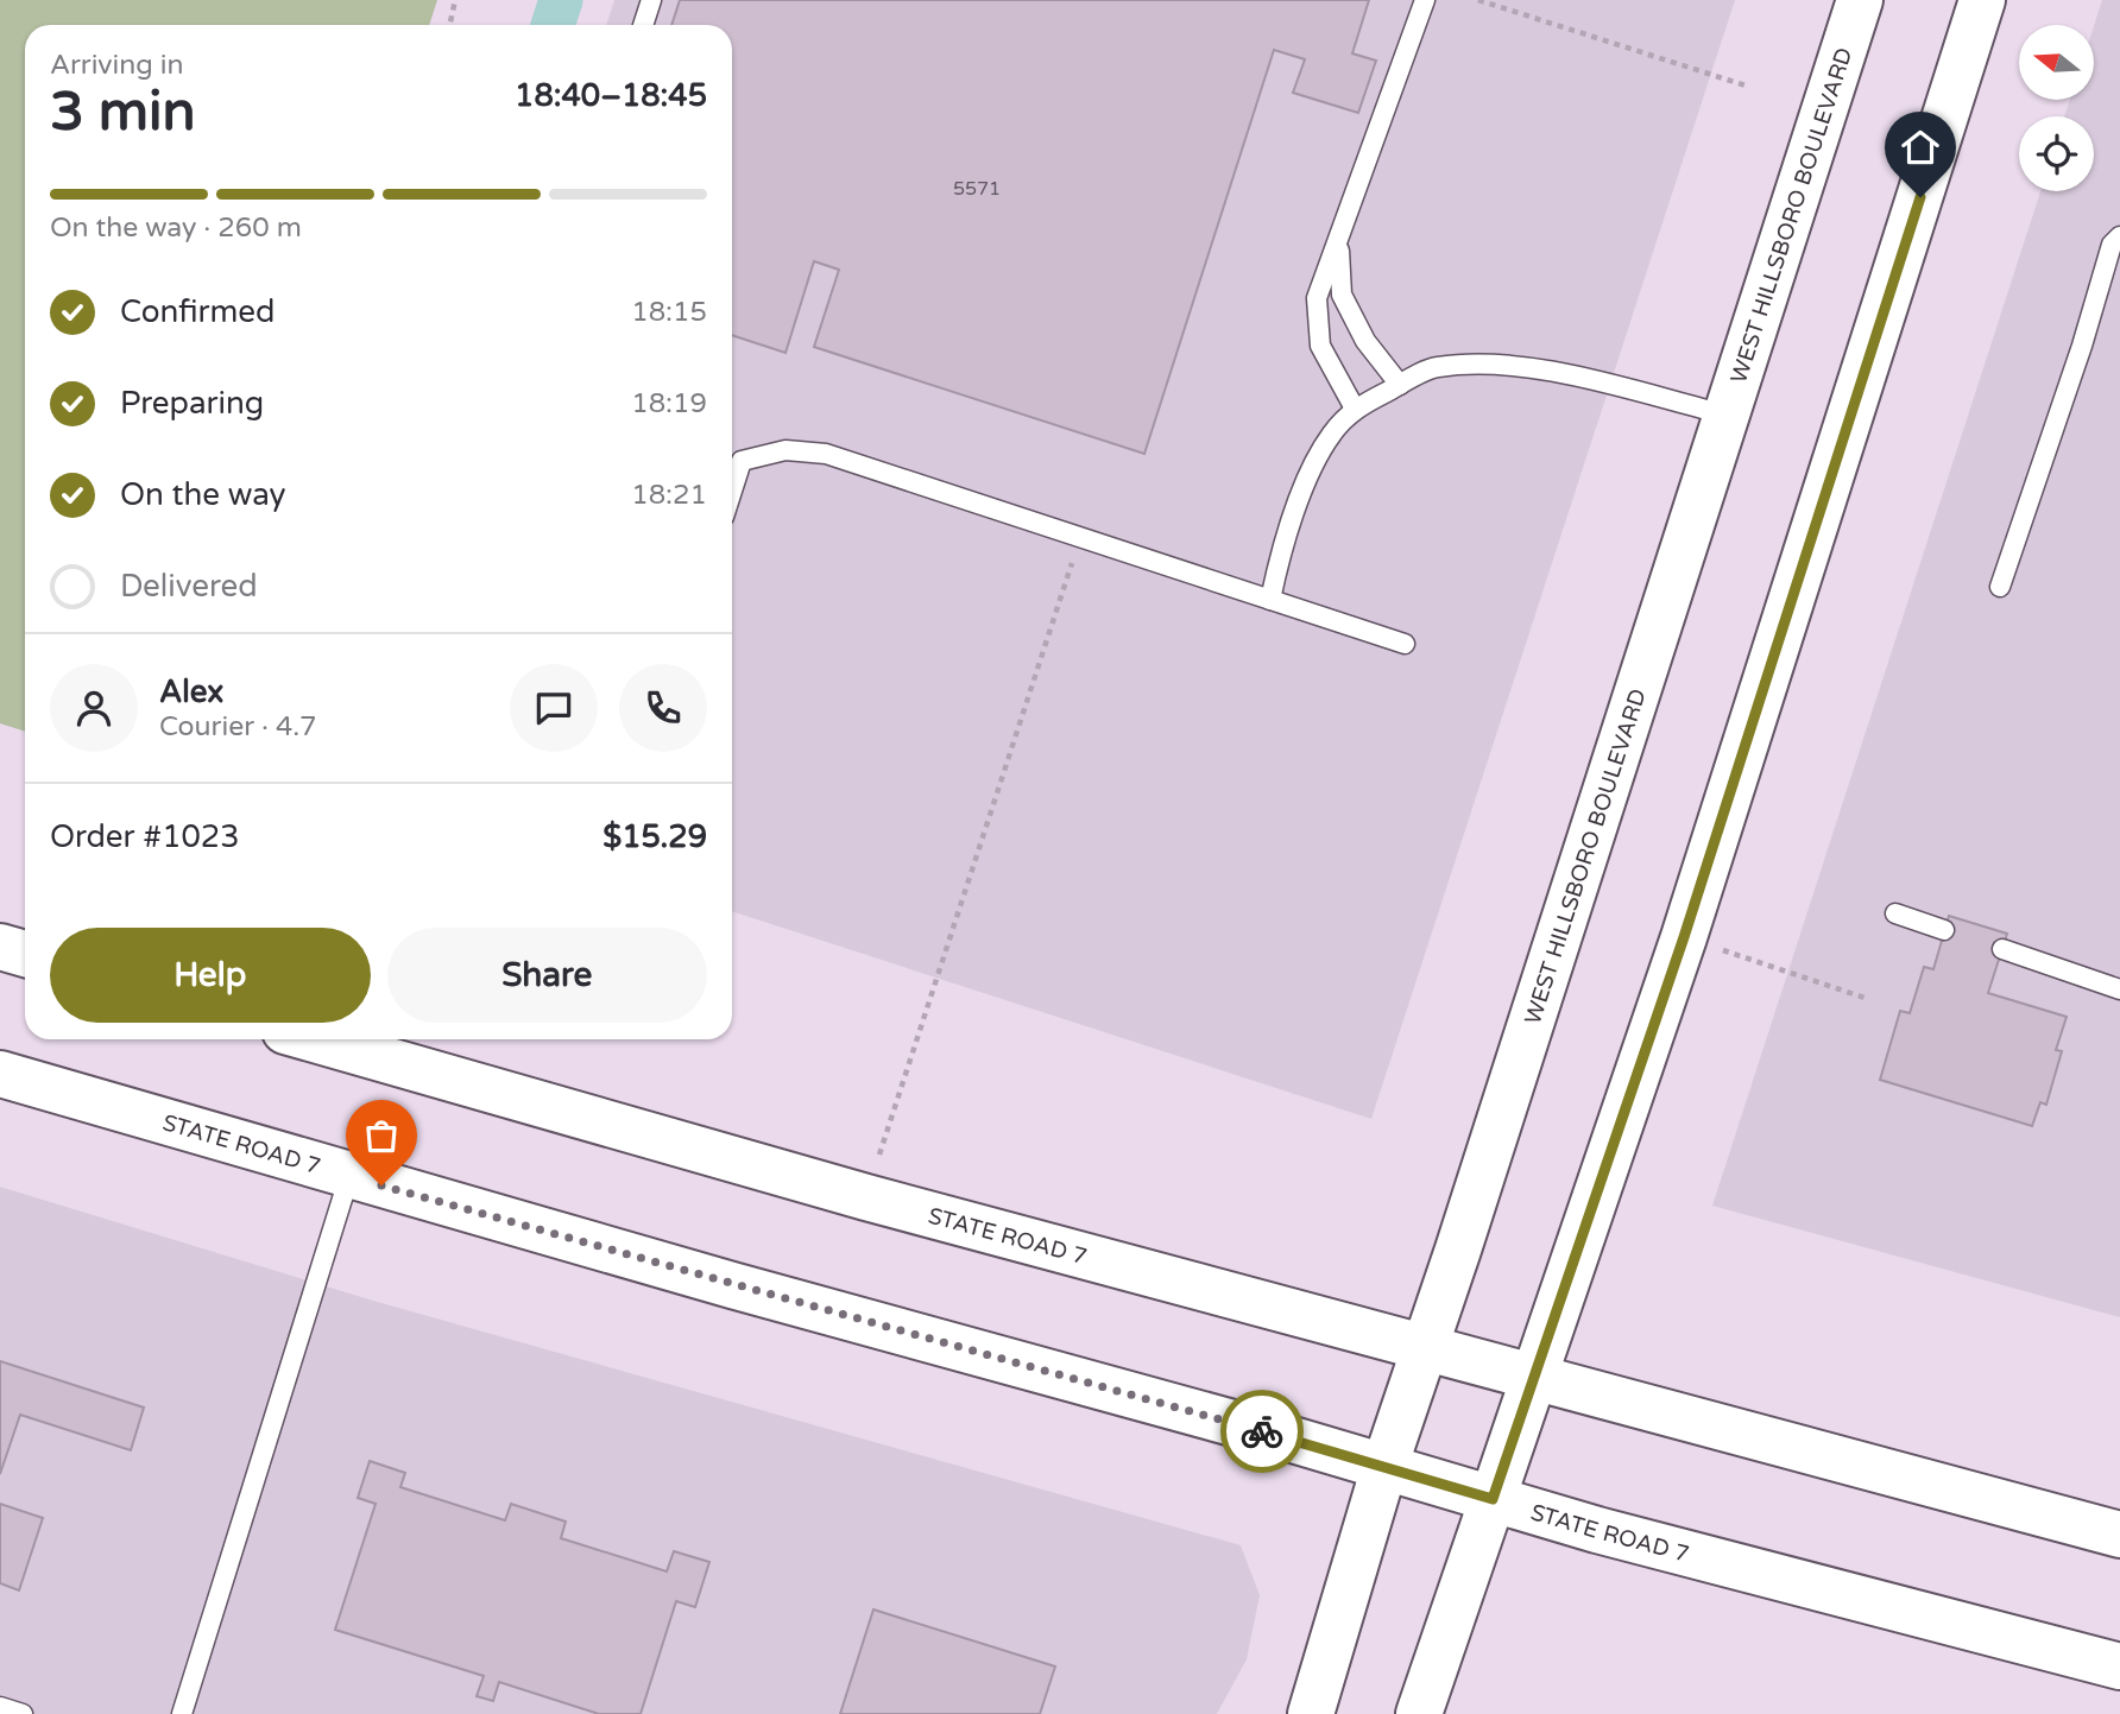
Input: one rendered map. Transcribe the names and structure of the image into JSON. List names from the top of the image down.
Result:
{
  "streets": {
    "main road": ["WEST HILLSBORO BOULEVARD", "STATE ROAD 7"]
  },
  "crossings": [
    ["WEST HILLSBORO BOULEVARD", "STATE ROAD 7"]
  ],
  "house_numbers": ["5571"],
  "north": "left",
  "page": {
    "heading": ["3 min", "Arriving in", "18:40–18:45"],
    "panel": [
      "Alex",
      "Courier · 4.7",
      "Order #1023",
      "$15.29"
    ],
    "bar": "On the way · 260 m",
    "list": [
      ["Confirmed", "18:15"],
      ["Preparing", "18:19"],
      ["On the way", "18:21"],
      "Delivered"
    ],
    "buttons": ["Help", "Share"]
  }
}
